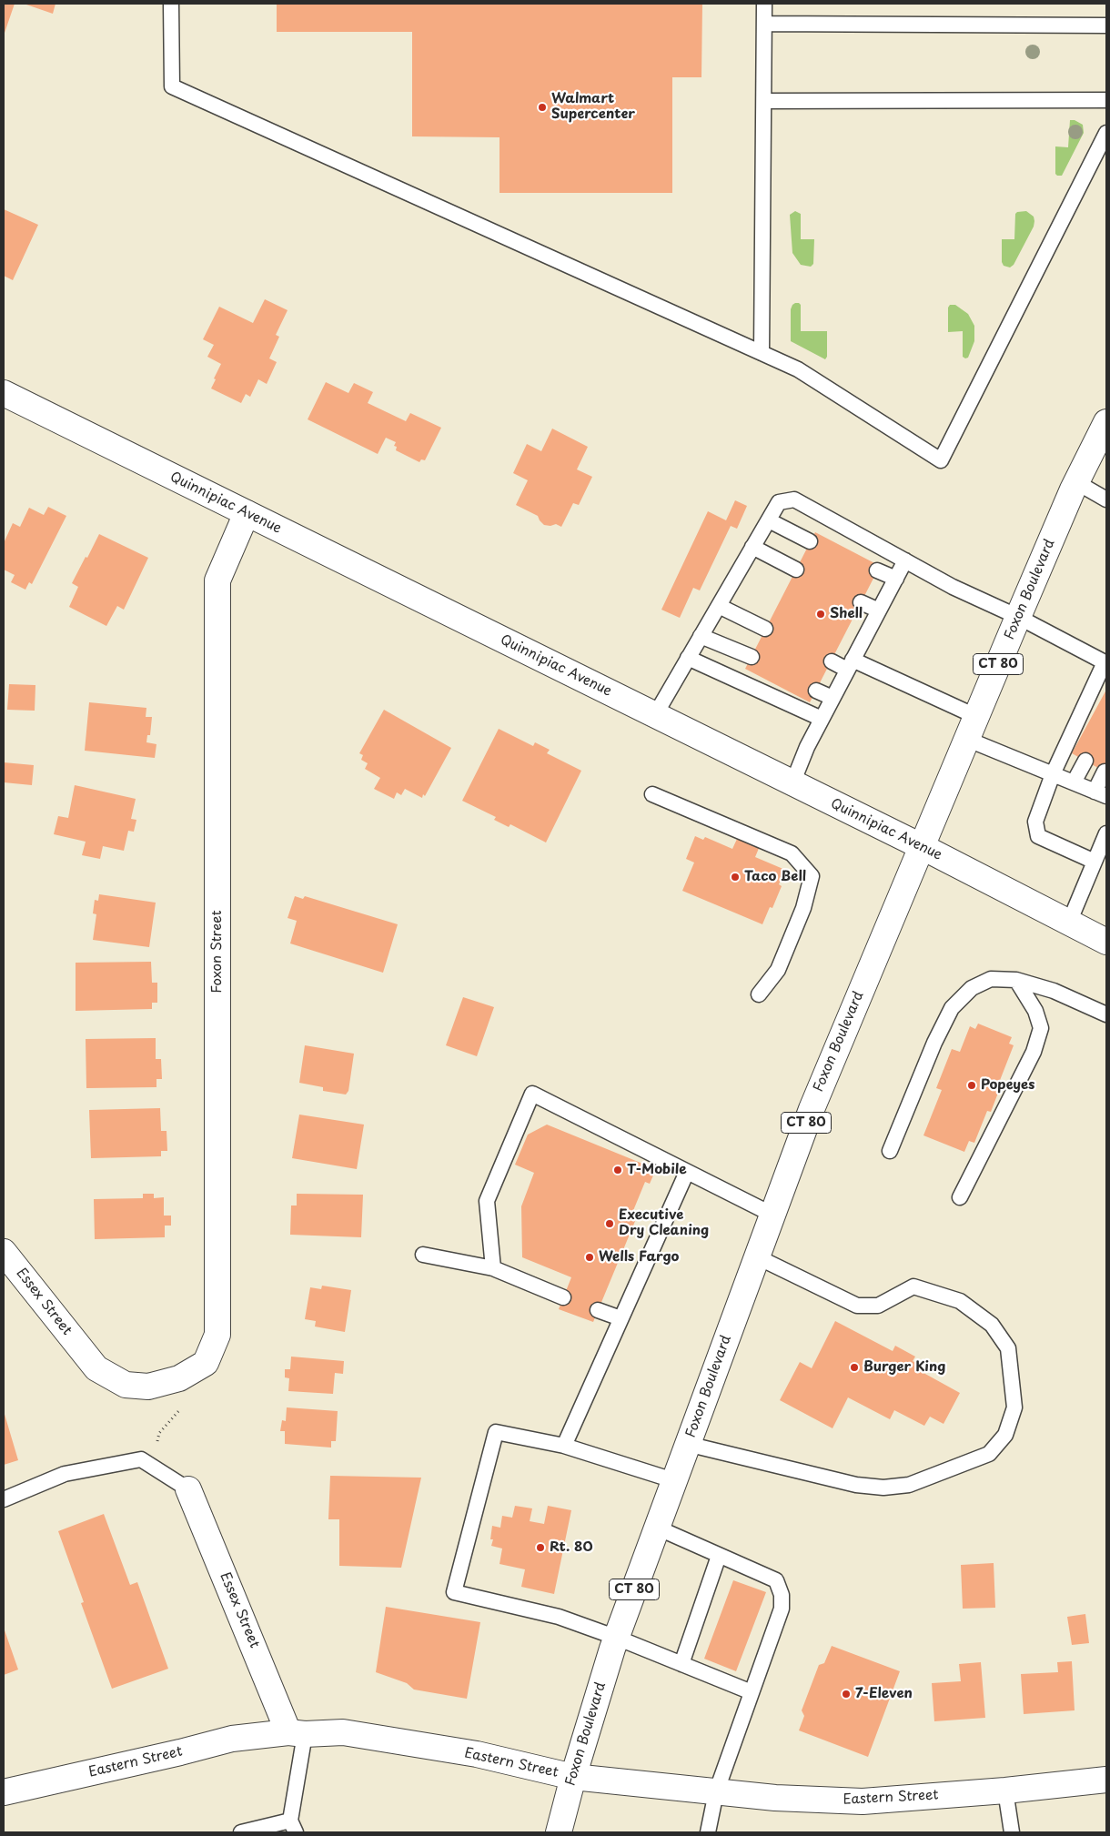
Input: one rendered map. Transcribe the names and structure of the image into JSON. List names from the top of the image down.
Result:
{
  "streets": {
    "main road": [
      "Quinnipiac Avenue",
      "Foxon Boulevard",
      "CT 80",
      "Foxon Street",
      "Essex Street",
      "Eastern Street"
    ]
  },
  "crossings": [
    ["Quinnipiac Avenue", "Foxon Boulevard"],
    ["Quinnipiac Avenue", "Foxon Street"],
    ["Foxon Boulevard", "Eastern Street"],
    ["Foxon Street", "Essex Street"],
    ["Essex Street", "Eastern Street"]
  ],
  "places": [
    "Walmart Supercenter",
    "Shell",
    "Taco Bell",
    "Popeyes",
    "T-Mobile",
    "Executive Dry Cleaning",
    "Wells Fargo",
    "Burger King",
    "Rt. 80",
    "7-Eleven"
  ]
}
